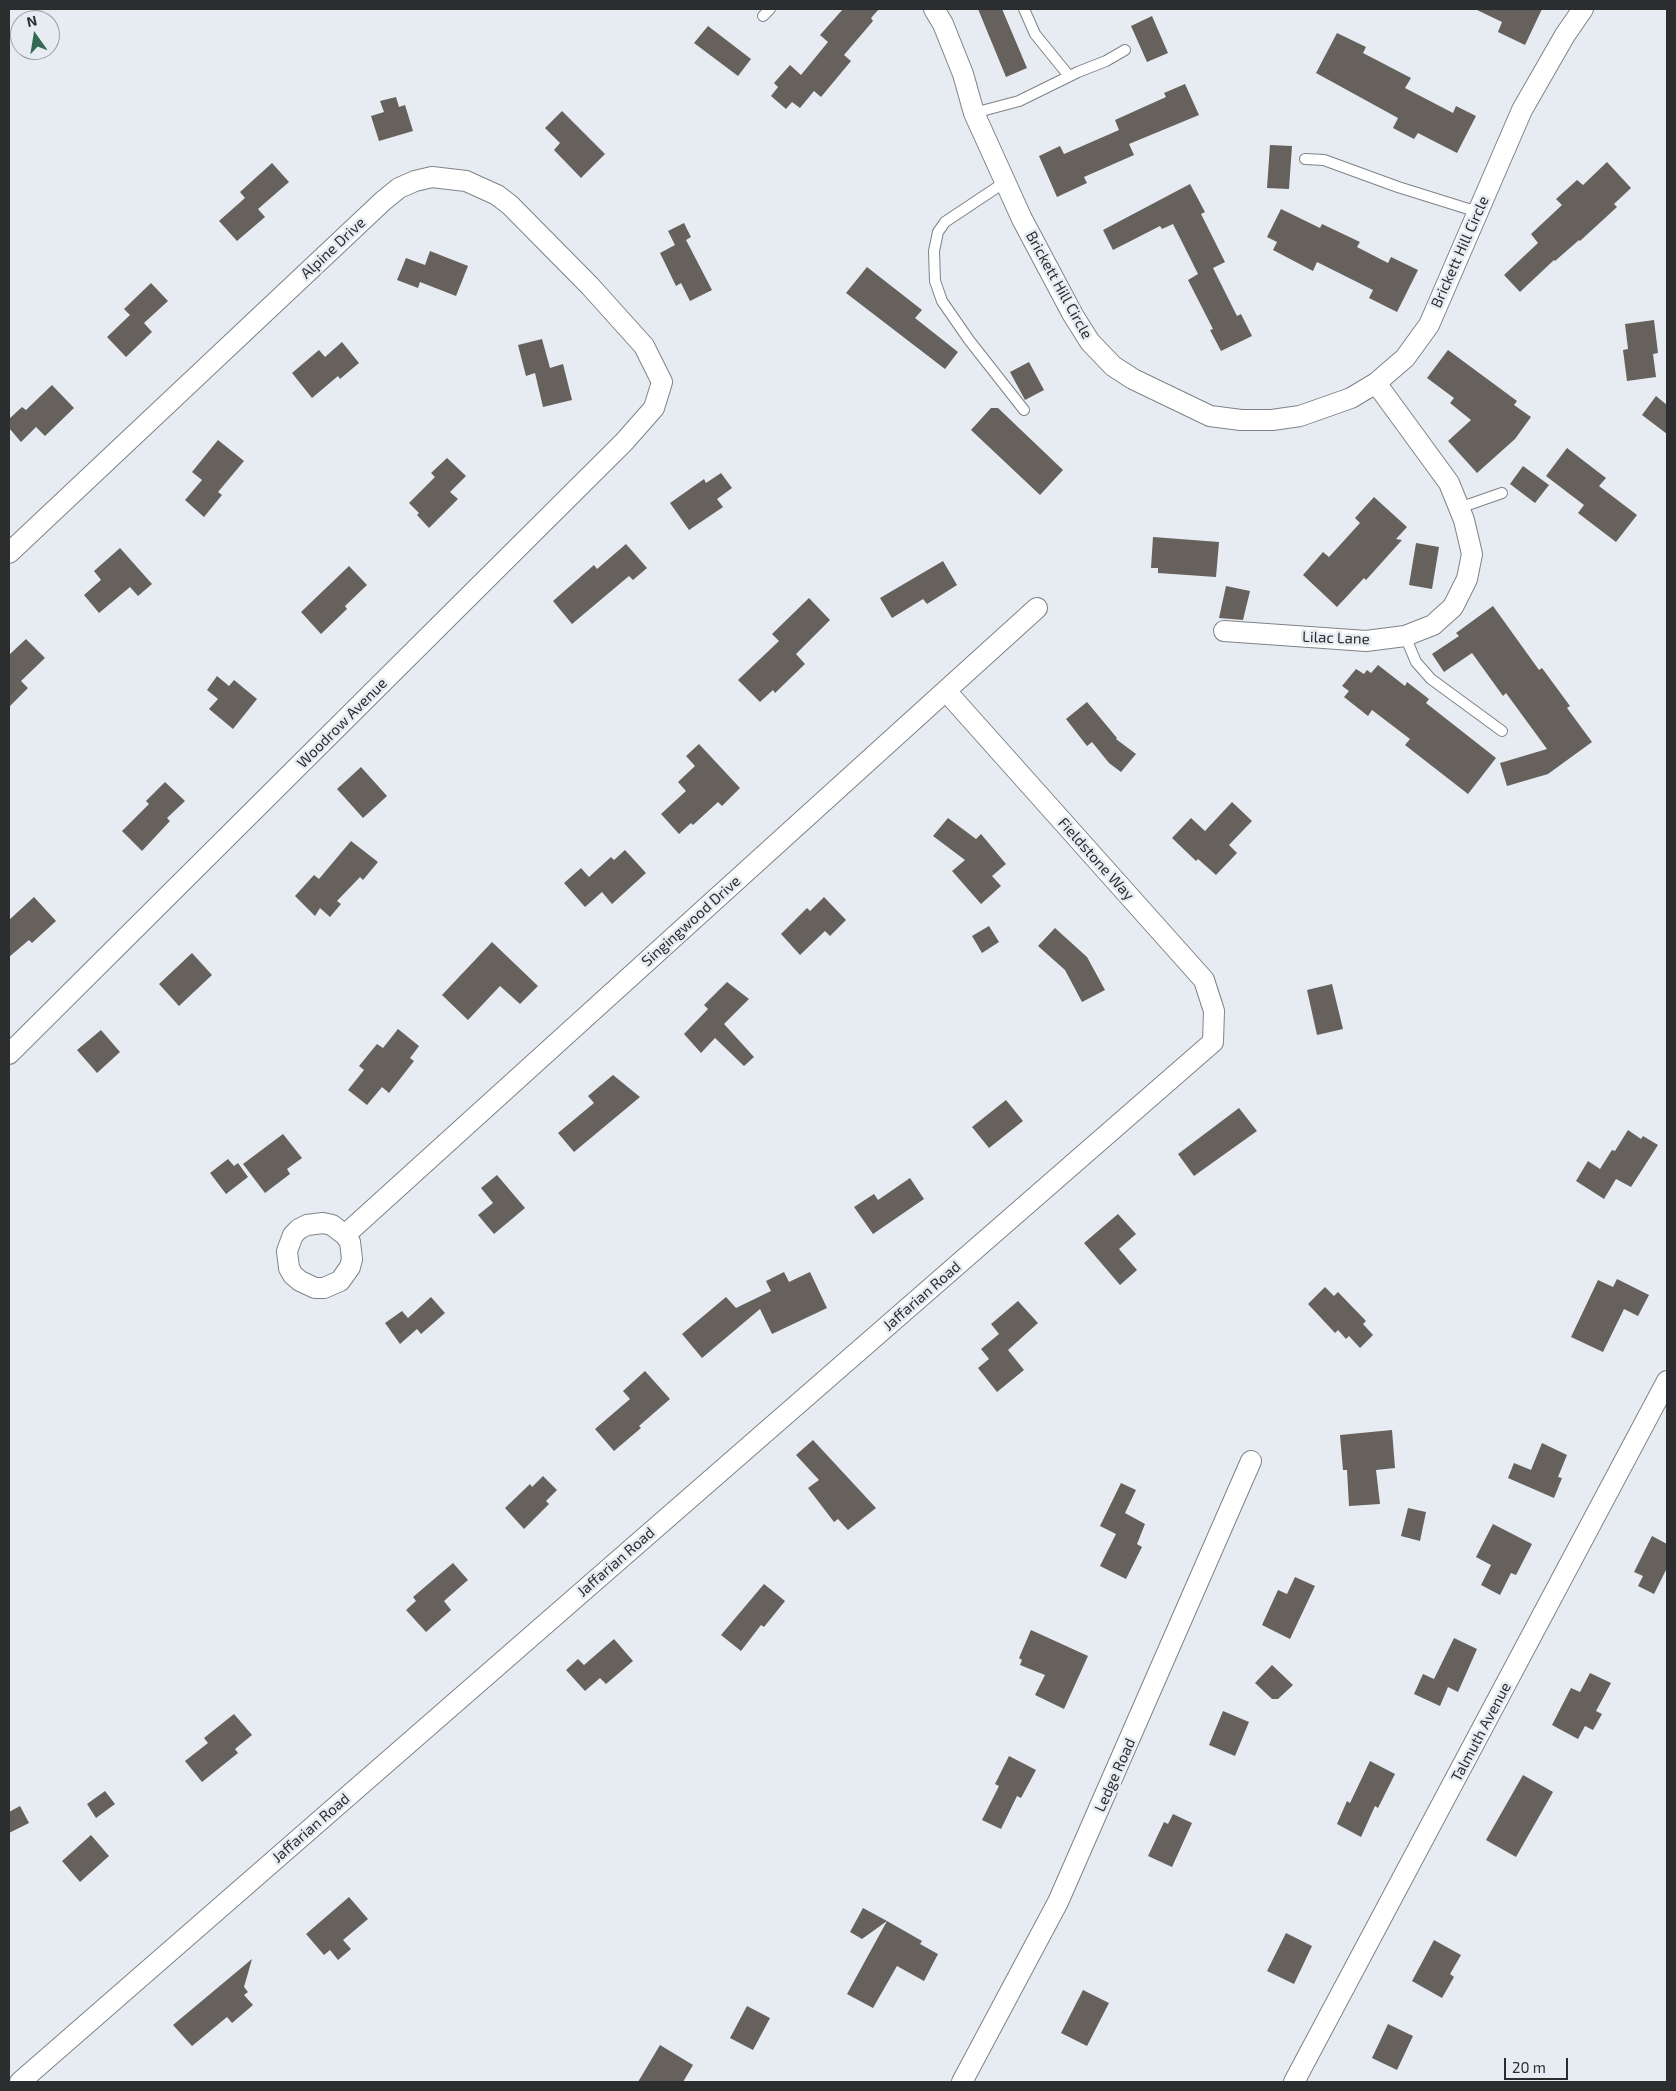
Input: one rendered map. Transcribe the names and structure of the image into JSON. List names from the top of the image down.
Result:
{
  "streets": {
    "street": [
      "Alpine Drive",
      "Brickett Hill Circle",
      "Lilac Lane",
      "Woodrow Avenue",
      "Fieldstone Way",
      "Singingwood Drive",
      "Jaffarian Road",
      "Talmuth Avenue",
      "Ledge Road"
    ]
  },
  "crossings": [
    ["Alpine Drive", "Woodrow Avenue"],
    ["Brickett Hill Circle", "Lilac Lane"],
    ["Fieldstone Way", "Singingwood Drive"],
    ["Fieldstone Way", "Jaffarian Road"]
  ],
  "scale_bar": "20 m",
  "north": "top"
}
